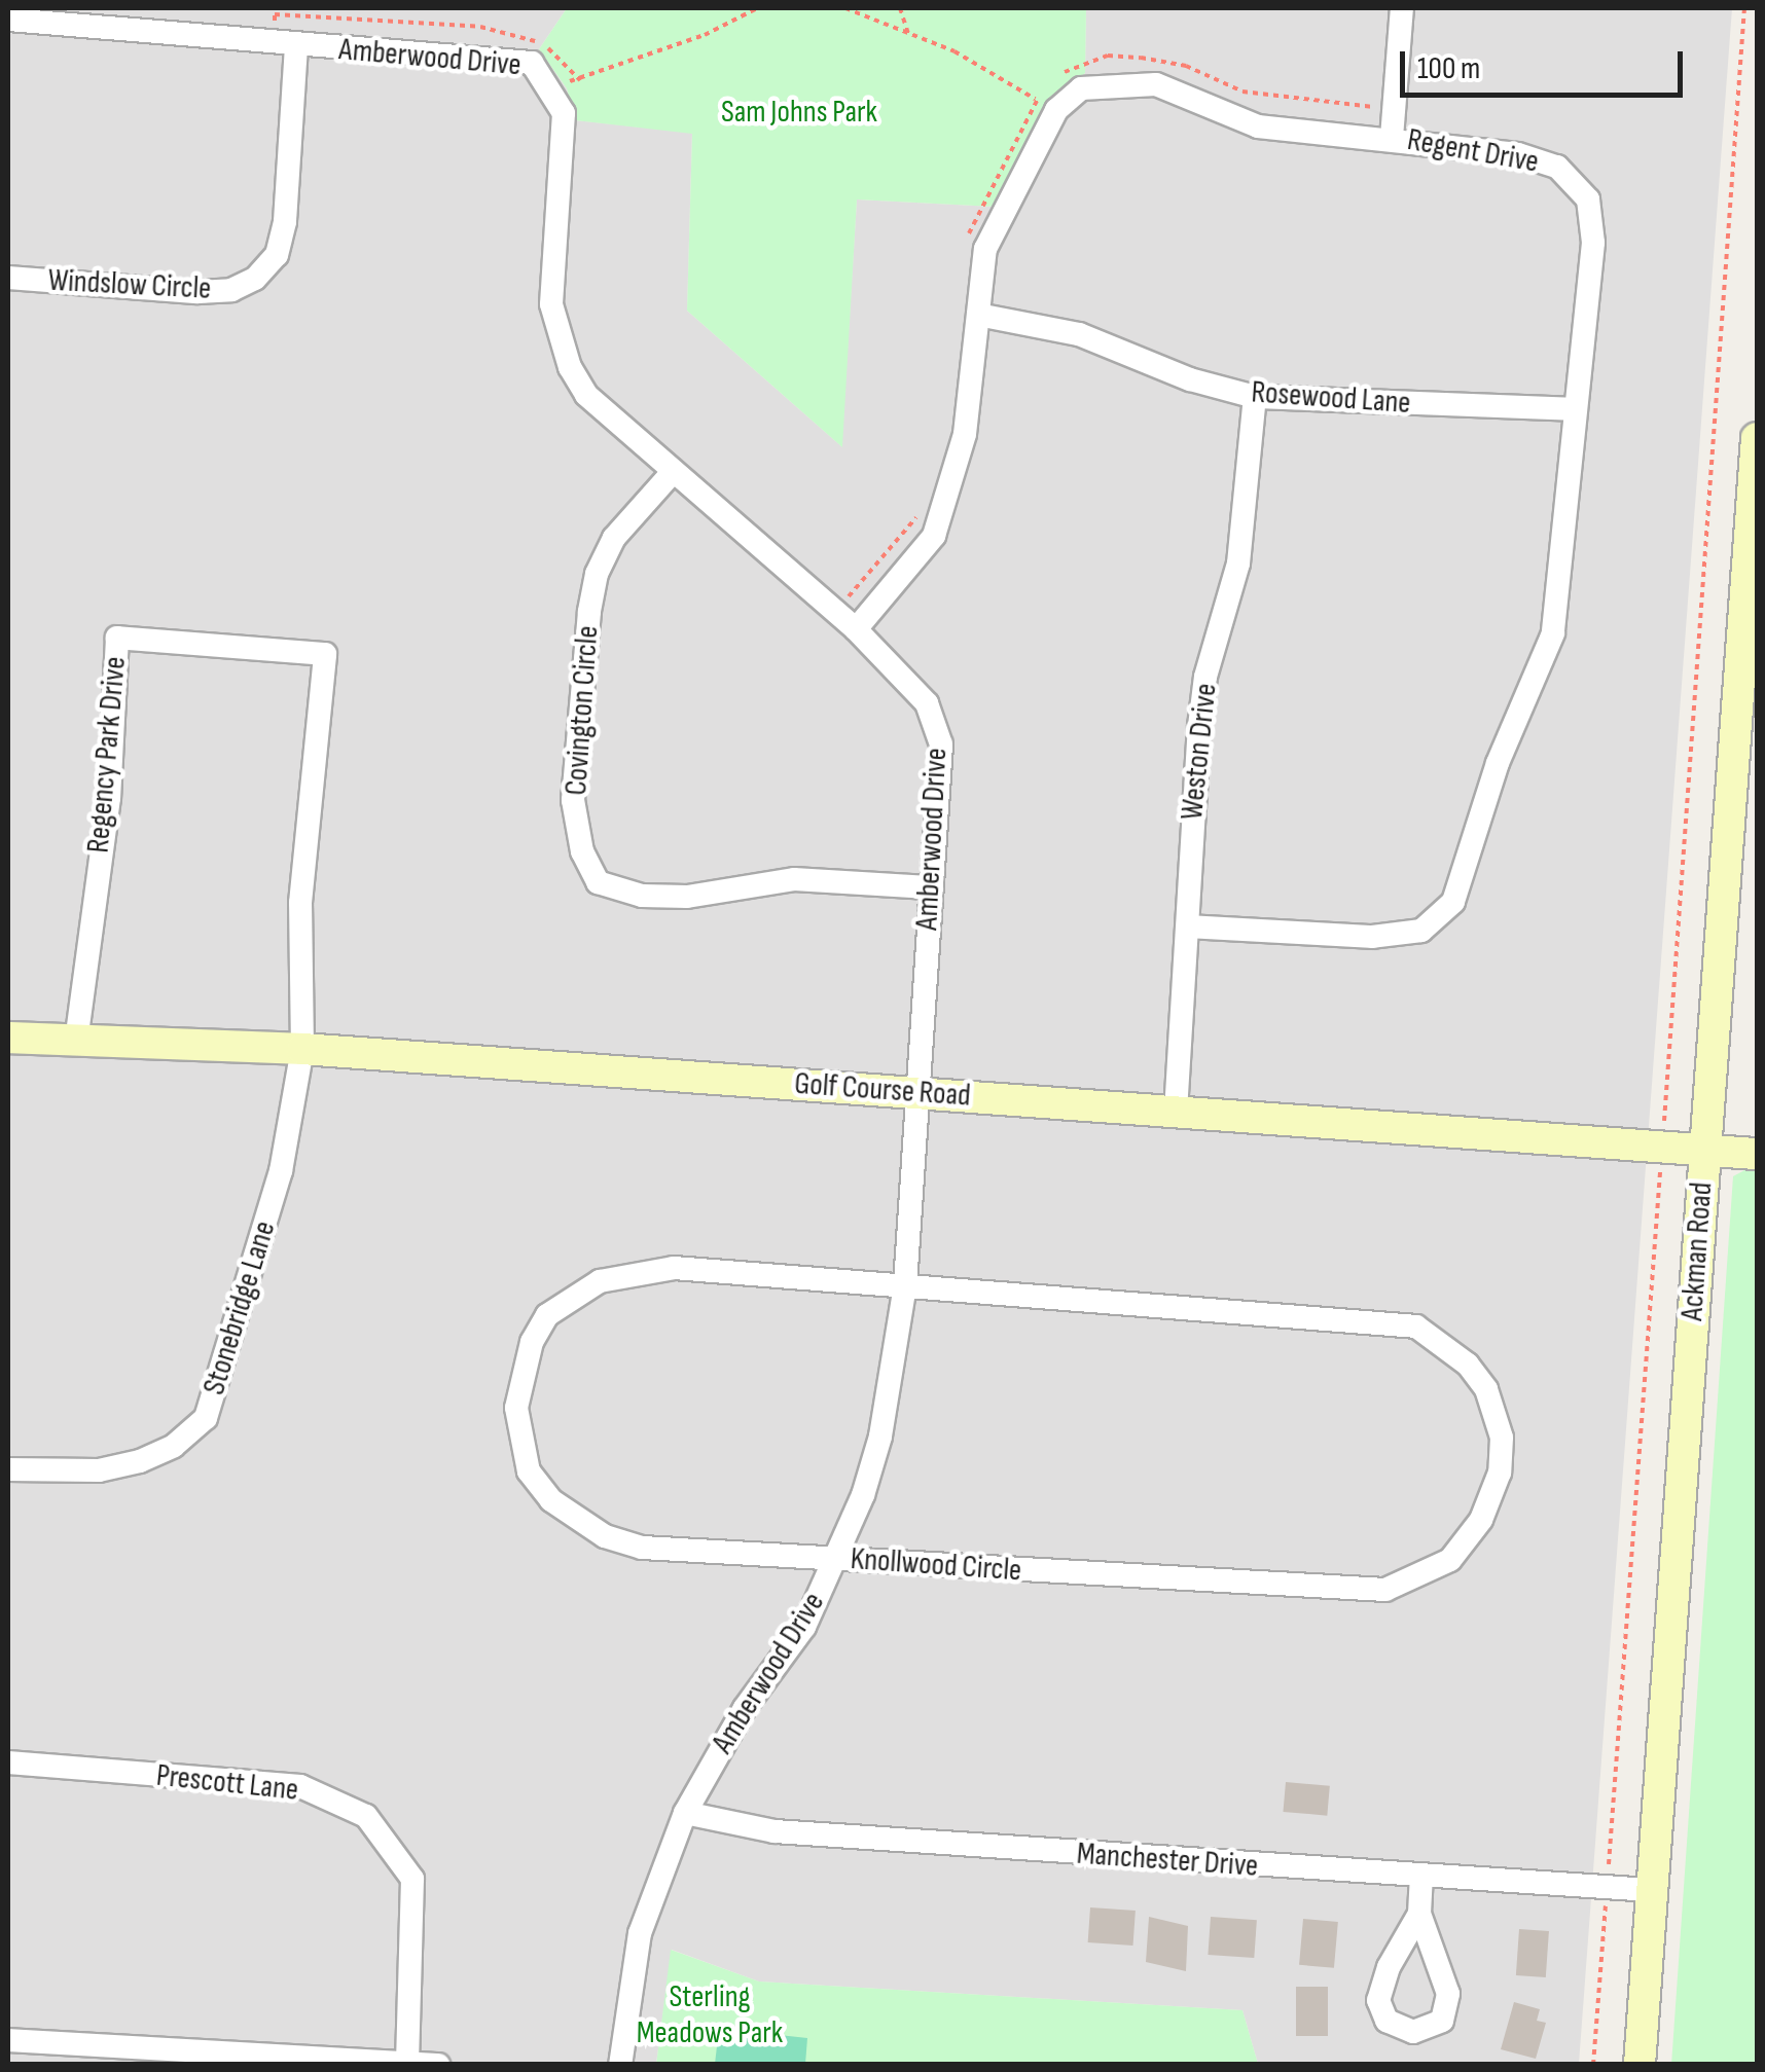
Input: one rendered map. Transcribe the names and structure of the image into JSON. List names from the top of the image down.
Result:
{
  "streets": {
    "street": [
      "Amberwood Drive",
      "Regent Drive",
      "Windslow Circle",
      "Rosewood Lane",
      "Covington Circle",
      "Weston Drive",
      "Regency Park Drive",
      "Golf Course Road",
      "Ackman Road",
      "Stonebridge Lane",
      "Knollwood Circle",
      "Prescott Lane",
      "Manchester Drive"
    ]
  },
  "crossings": [
    ["Amberwood Drive", "Regent Drive"],
    ["Amberwood Drive", "Windslow Circle"],
    ["Amberwood Drive", "Covington Circle"],
    ["Amberwood Drive", "Golf Course Road"],
    ["Amberwood Drive", "Knollwood Circle"],
    ["Amberwood Drive", "Manchester Drive"],
    ["Regent Drive", "Rosewood Lane"],
    ["Regent Drive", "Weston Drive"],
    ["Rosewood Lane", "Weston Drive"],
    ["Weston Drive", "Golf Course Road"],
    ["Regency Park Drive", "Golf Course Road"],
    ["Regency Park Drive", "Stonebridge Lane"],
    ["Golf Course Road", "Ackman Road"],
    ["Golf Course Road", "Stonebridge Lane"],
    ["Ackman Road", "Manchester Drive"]
  ],
  "parks": ["Sam Johns Park", "Sterling Meadows Park"],
  "scale_bar": "100 m"
}
